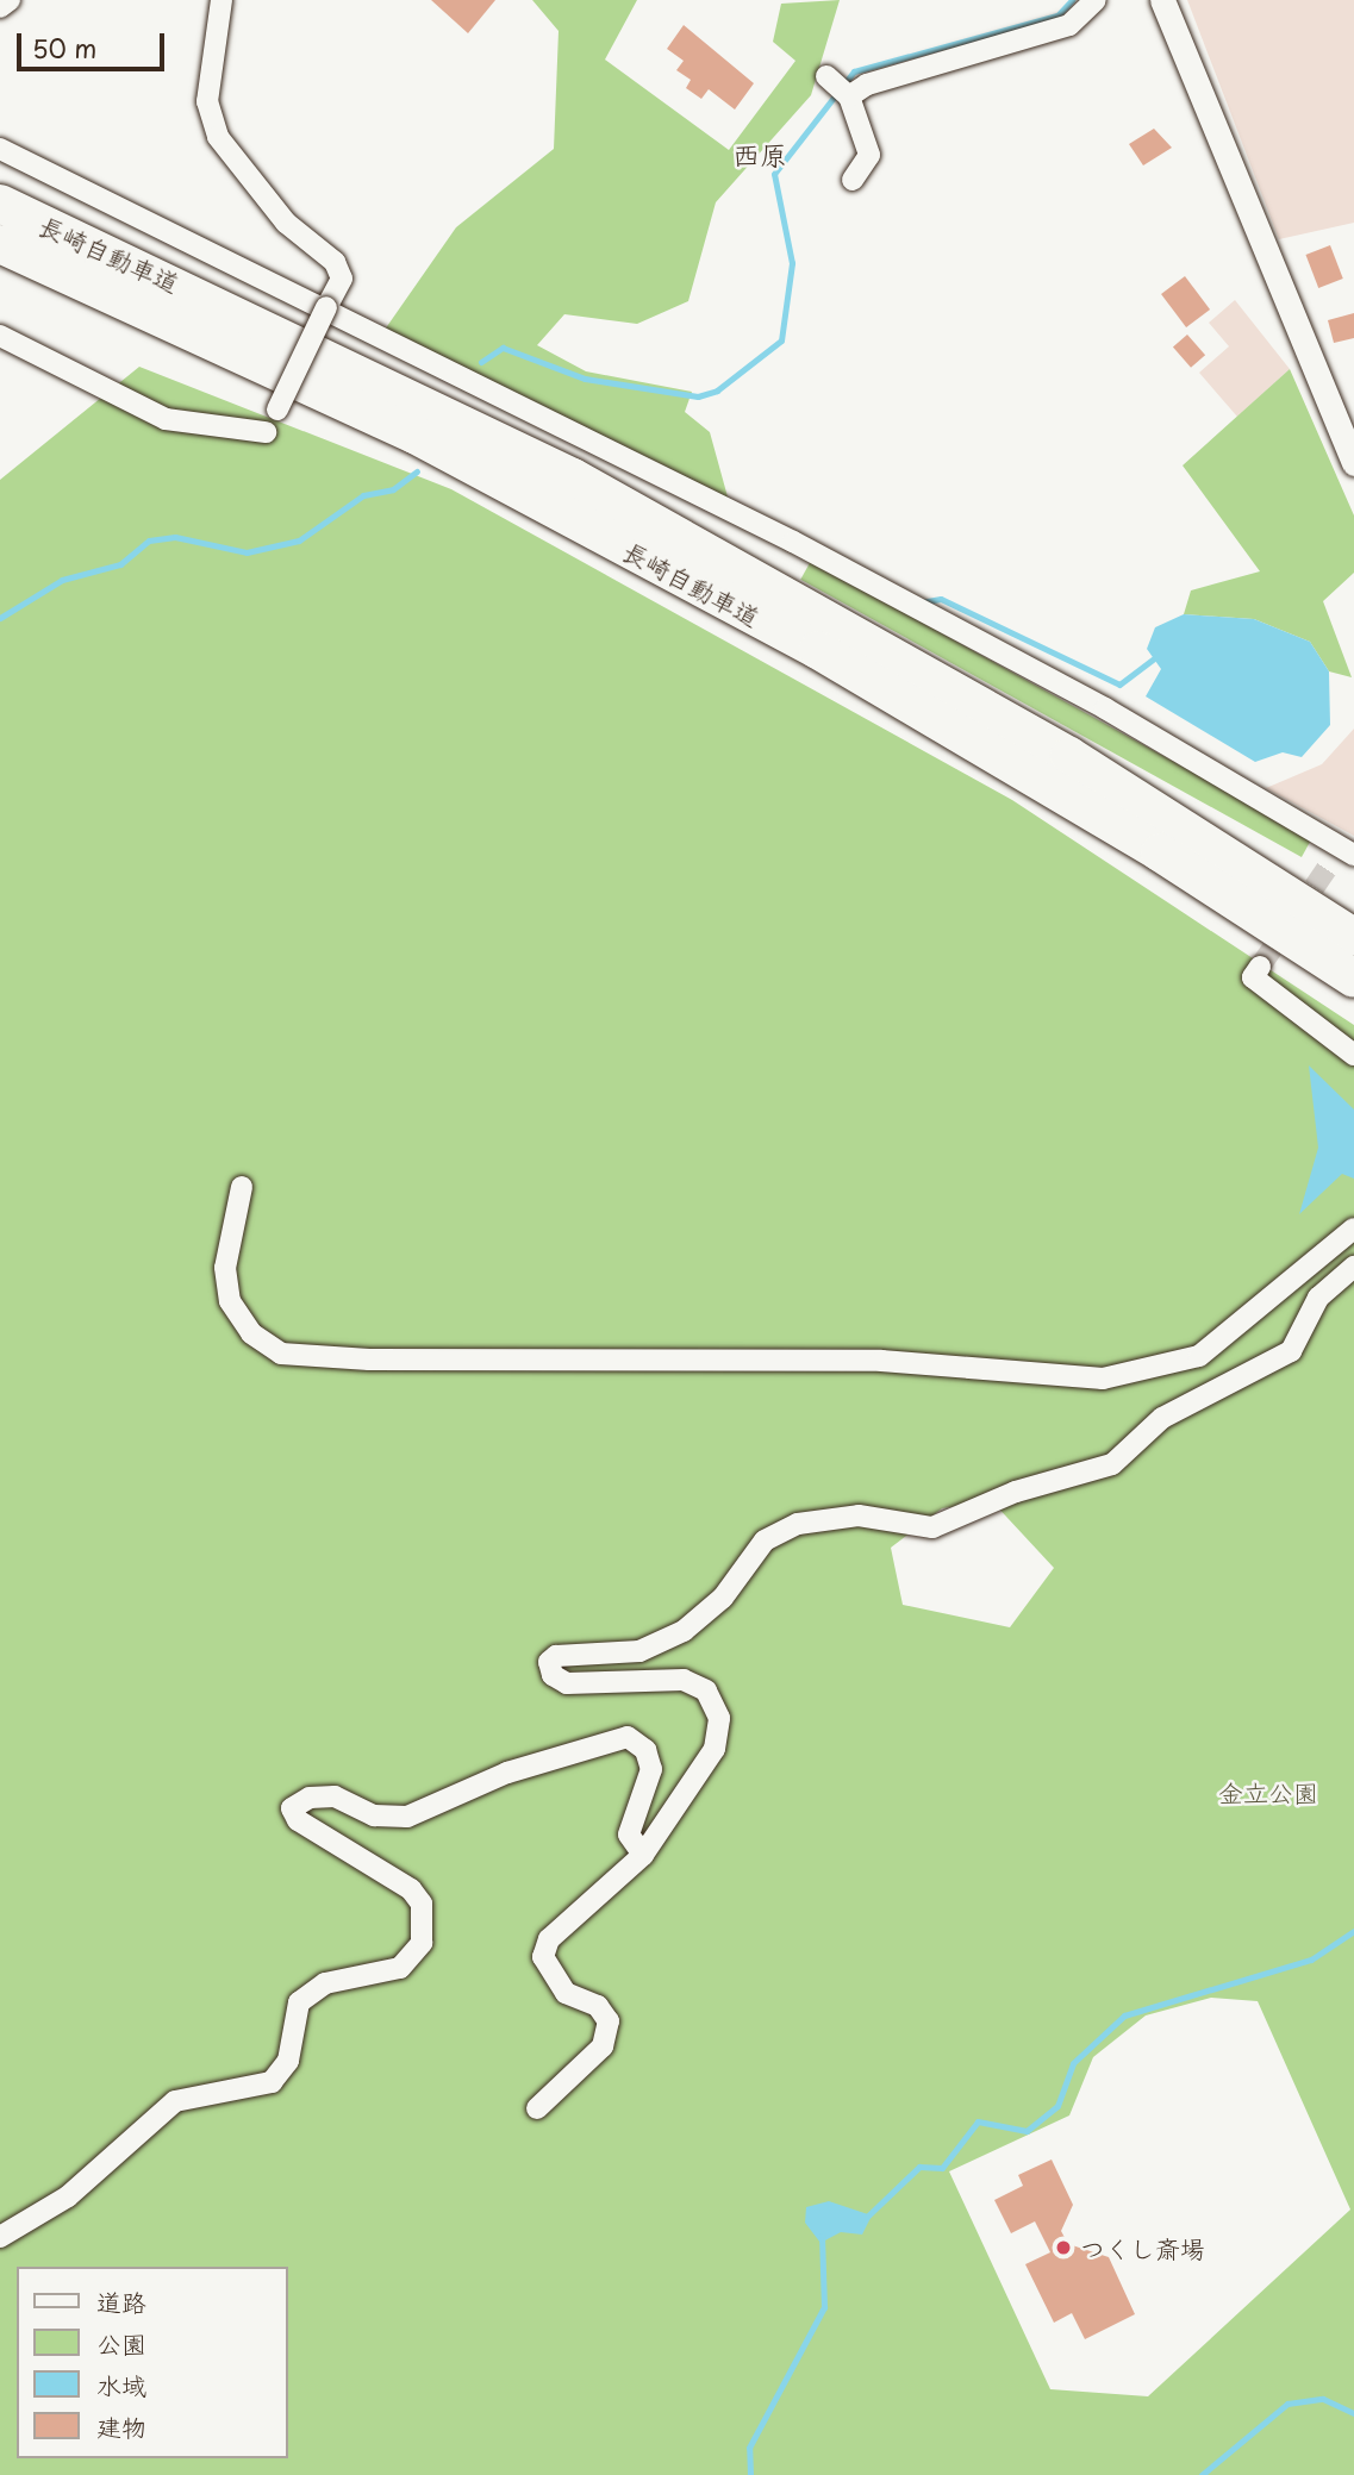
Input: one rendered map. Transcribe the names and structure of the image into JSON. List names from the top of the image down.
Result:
{
  "streets": {
    "highway": ["長崎自動車道"]
  },
  "districts": ["西原"],
  "parks": ["金立公園"],
  "places": ["つくし斎場"],
  "legend": [
    "道路",
    "公園",
    "水域",
    "建物"
  ],
  "scale_bar": "50 m"
}
